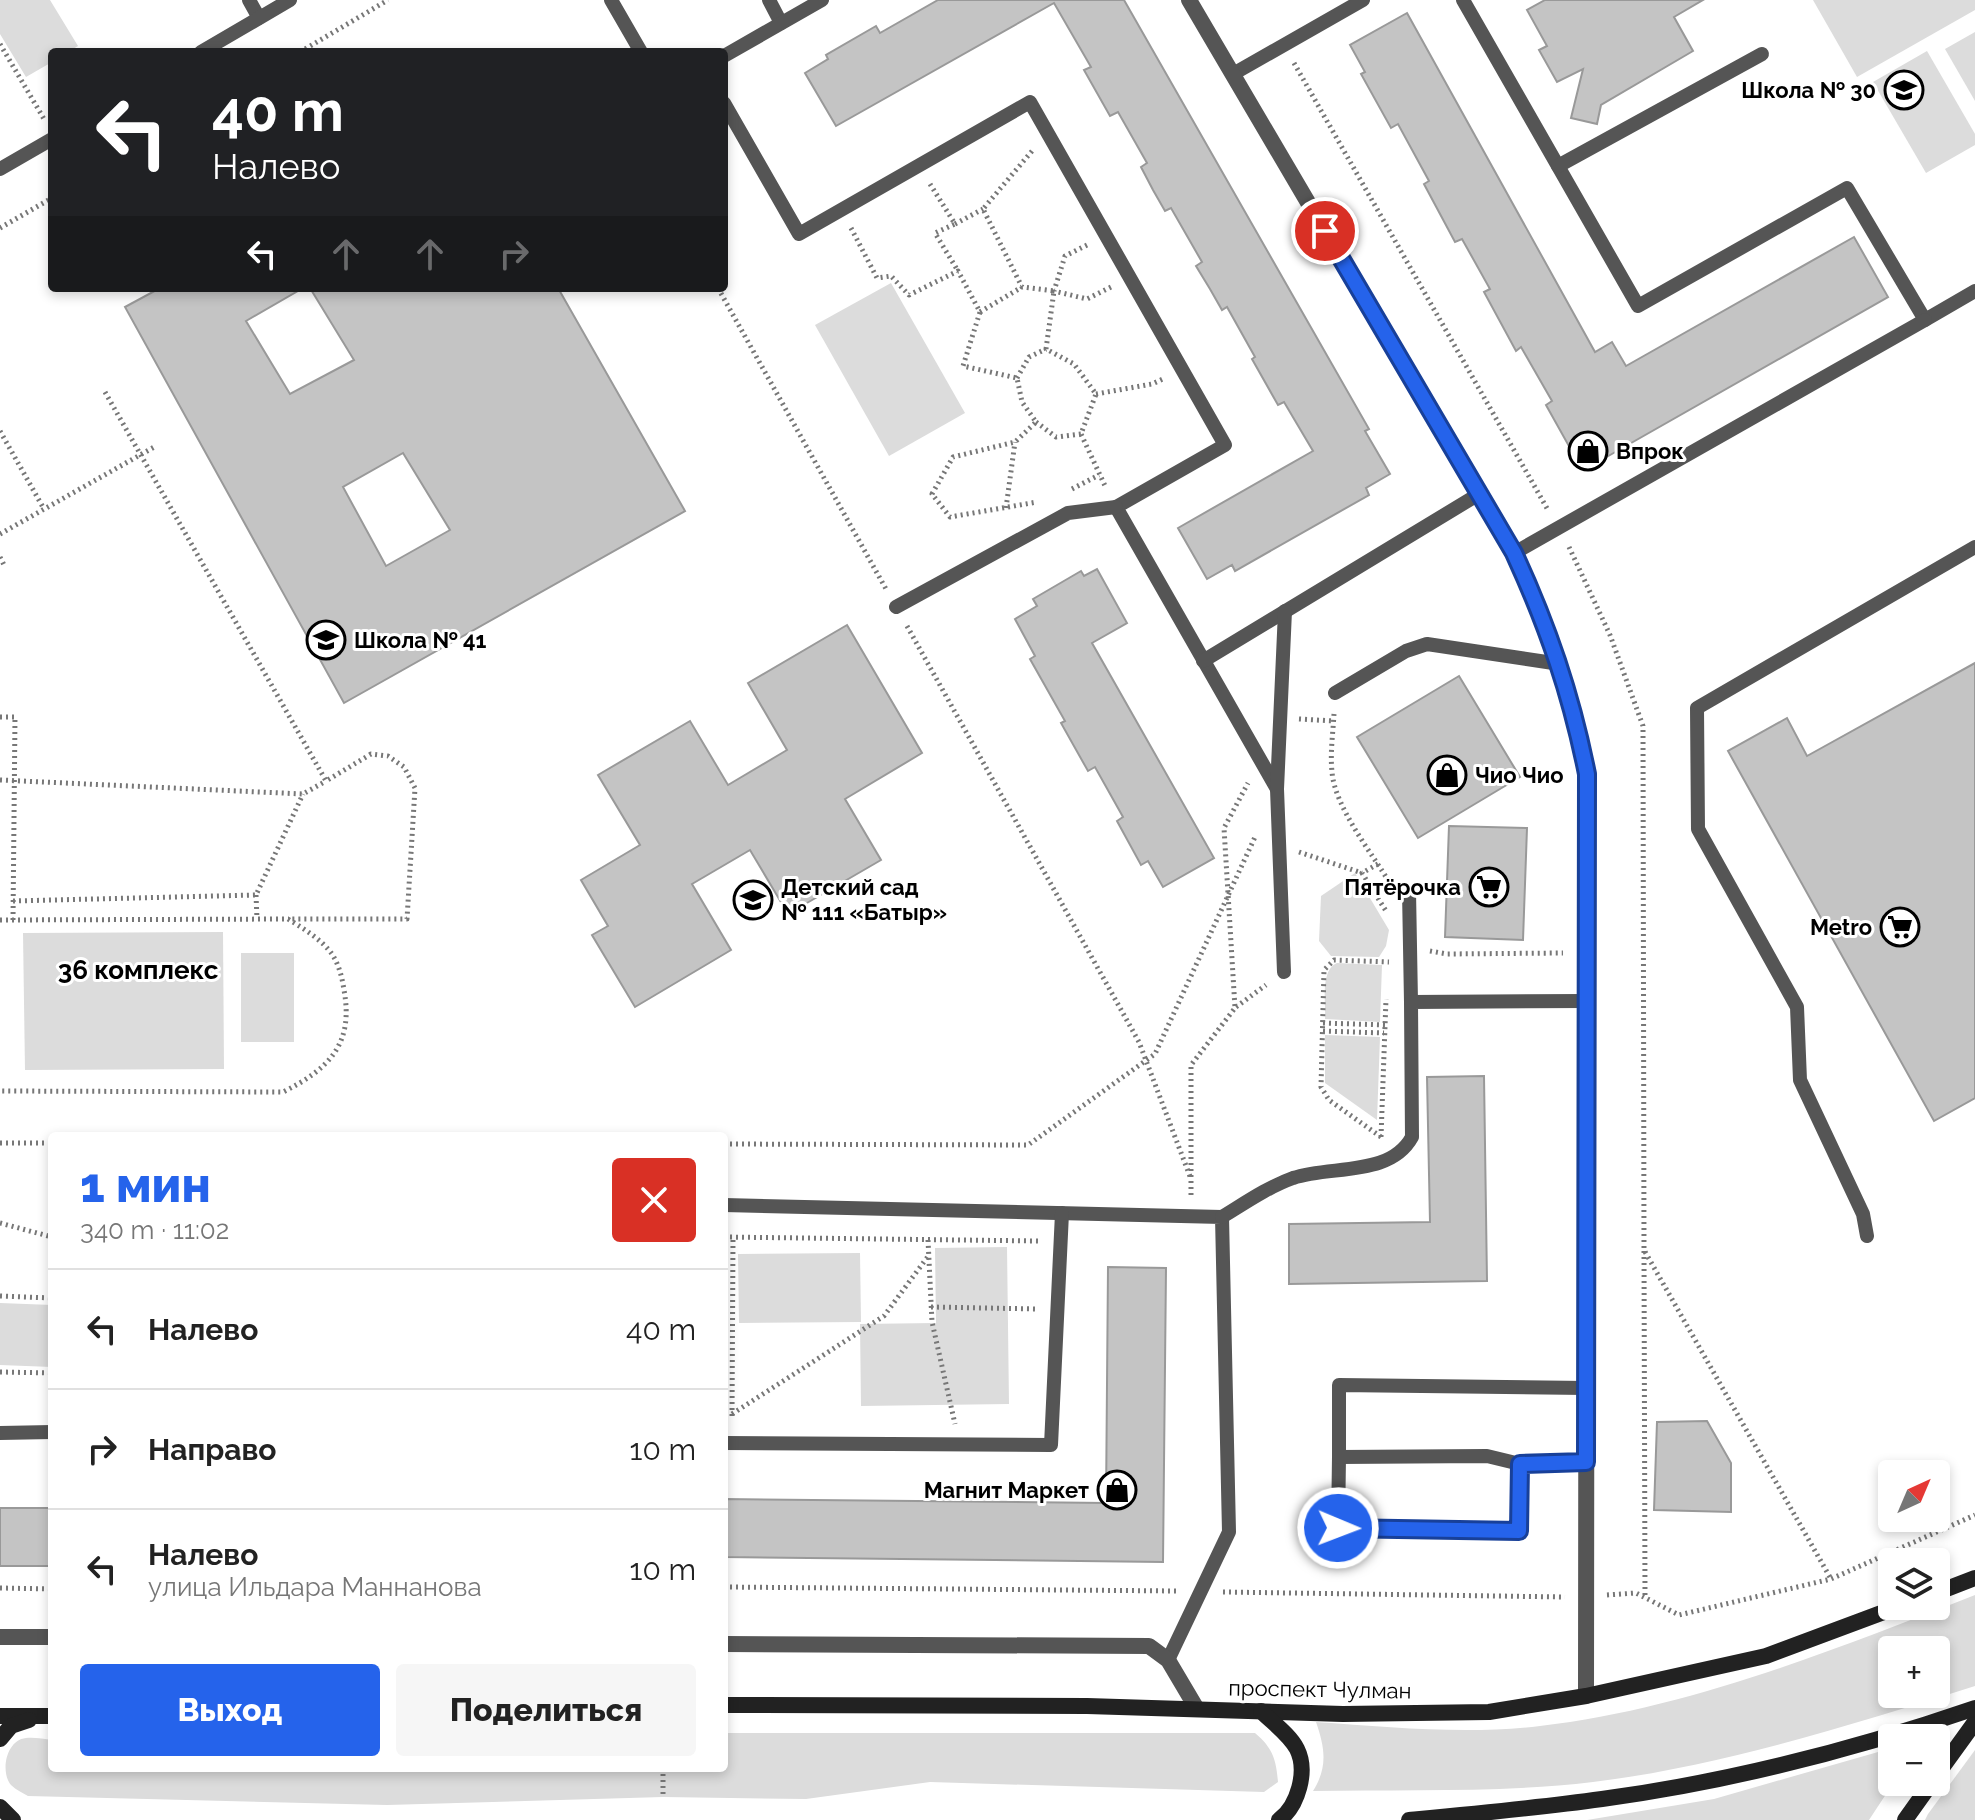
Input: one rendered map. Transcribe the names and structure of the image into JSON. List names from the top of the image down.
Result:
{
  "streets": {
    "main road": ["проспект Чулман"]
  },
  "districts": ["36 комплекс"],
  "places": {
    "school or university": ["Школа № 30", "Школа № 41", "Детский сад № 111 «Батыр»"],
    "shop": ["Впрок", "Чио Чио", "Магнит Маркет"],
    "supermarket": ["Пятёрочка", "Metro"]
  },
  "north": "top right",
  "page": {
    "turn": ["40 m", "Налево"],
    "heading": ["1 мин", "340 m · 11:02"],
    "list": [
      {
        "name": "Налево",
        "value": "40 m"
      },
      {
        "name": "Направо",
        "value": "10 m"
      },
      {
        "name": "Налево",
        "note": "улица Ильдара Маннанова",
        "value": "10 m"
      }
    ],
    "map_buttons": ["+", "−"],
    "buttons": ["Выход", "Поделиться"]
  }
}
